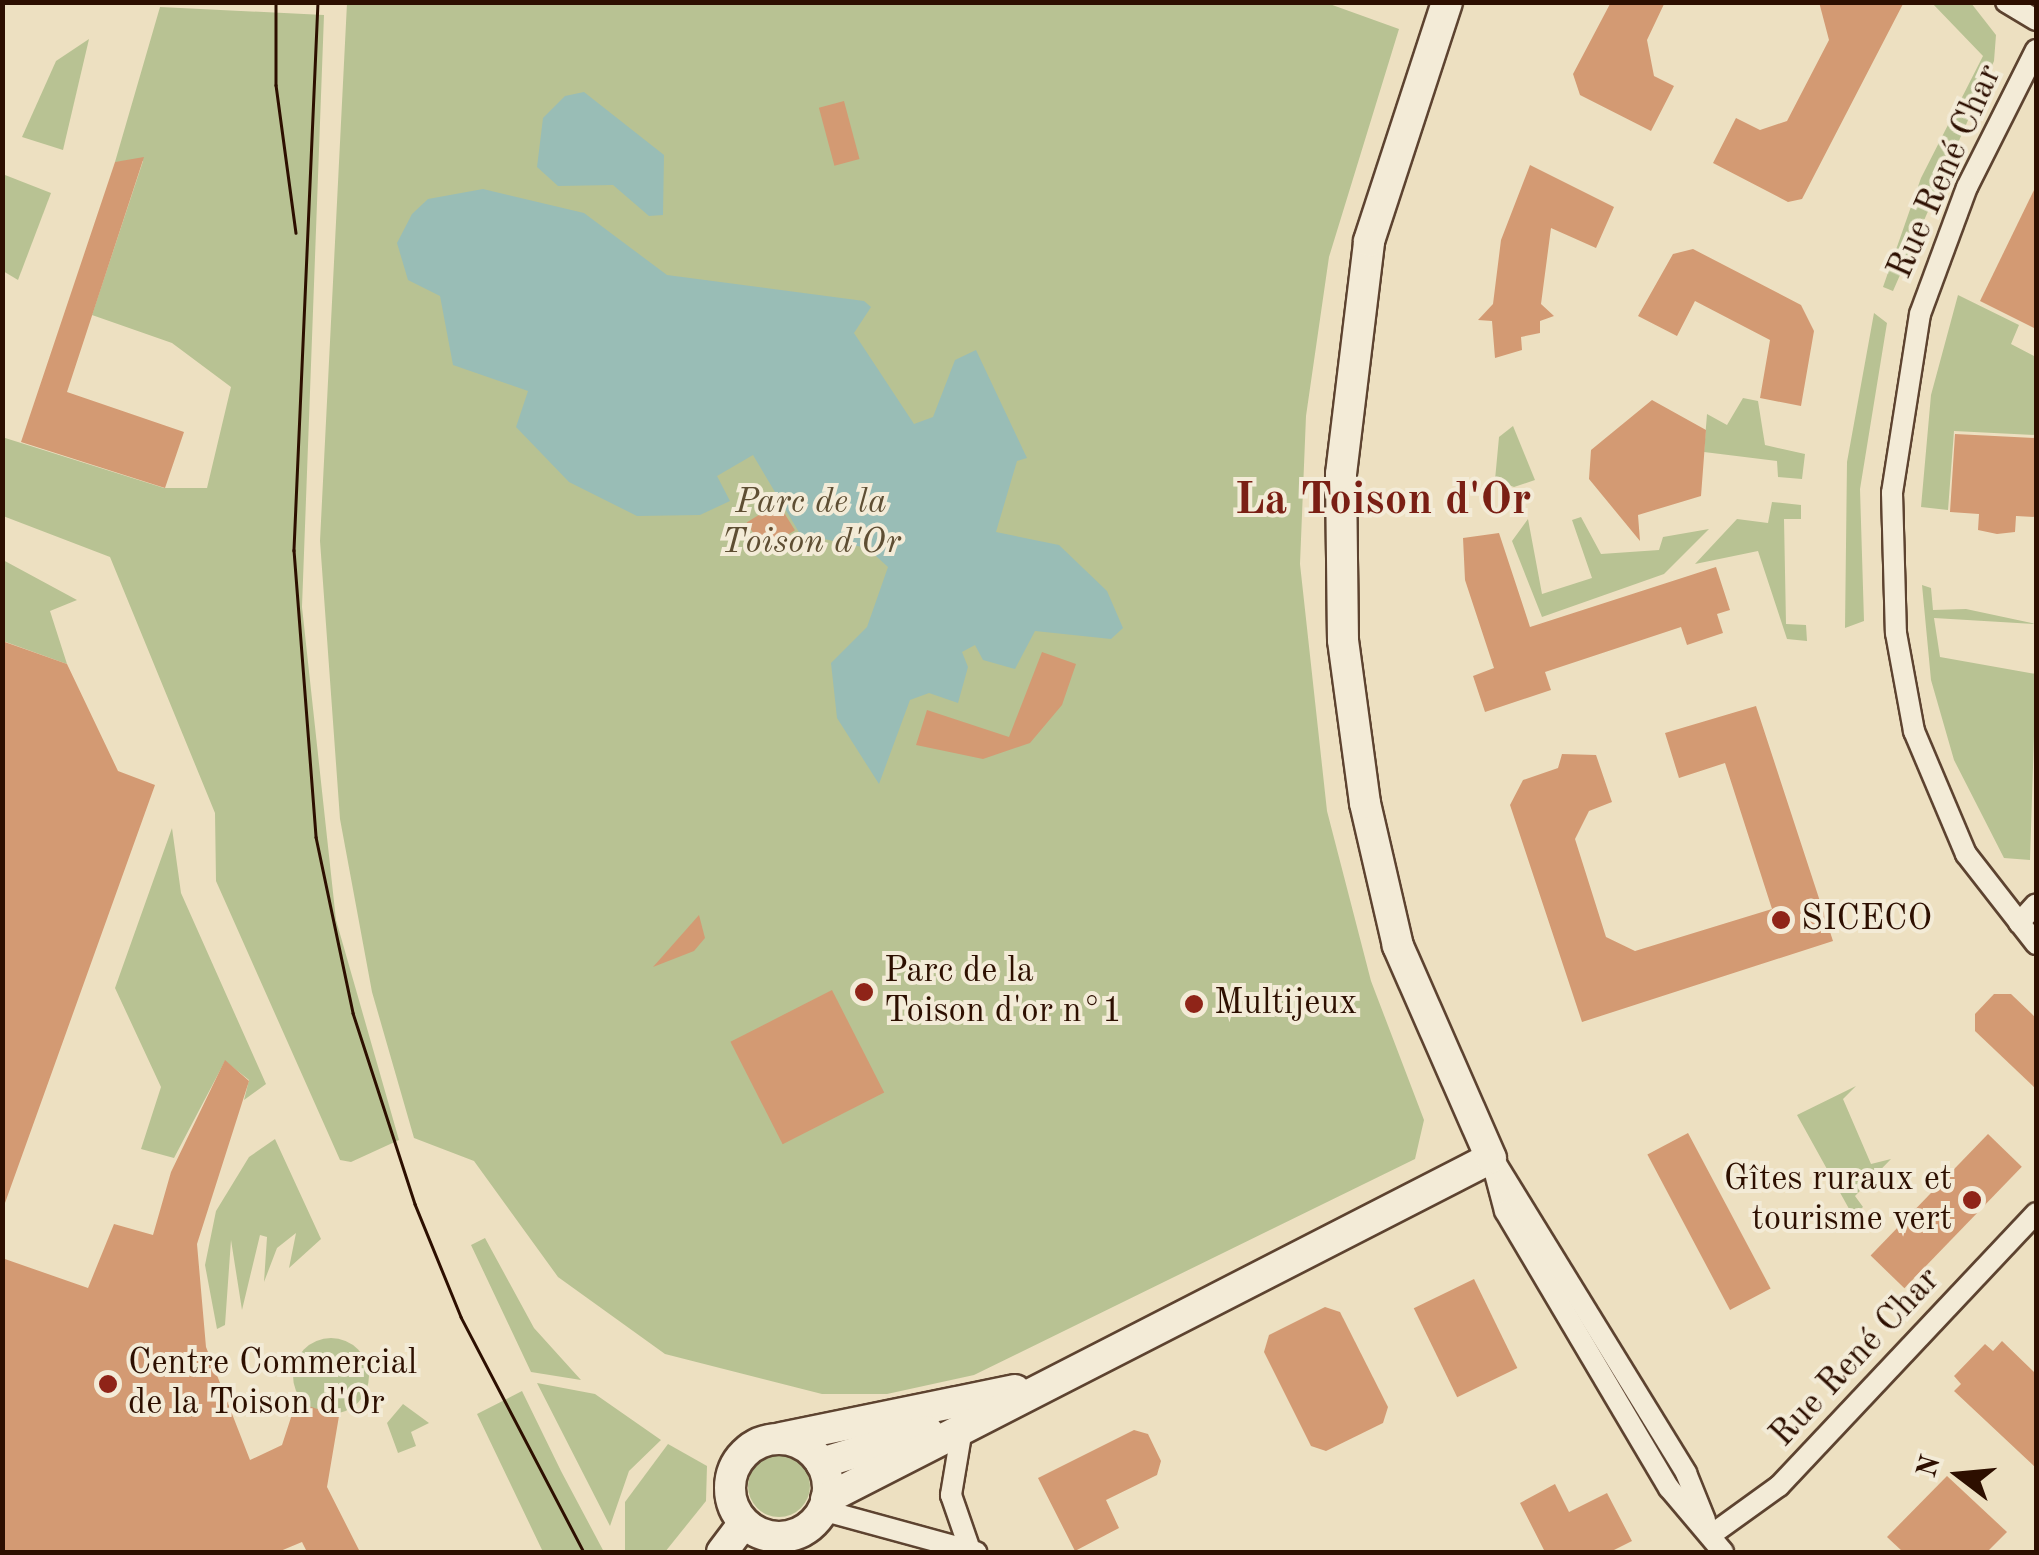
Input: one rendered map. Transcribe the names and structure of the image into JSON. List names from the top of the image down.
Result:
{
  "streets": {
    "street": ["Rue René Char"]
  },
  "districts": ["La Toison d'Or"],
  "parks": ["Parc de la Toison d'Or"],
  "places": [
    "SICECO",
    "Parc de la Toison d'or n°1",
    "Multijeux",
    "Gîtes ruraux et tourisme vert",
    "Centre Commercial de la Toison d'Or"
  ],
  "north": "left"
}
